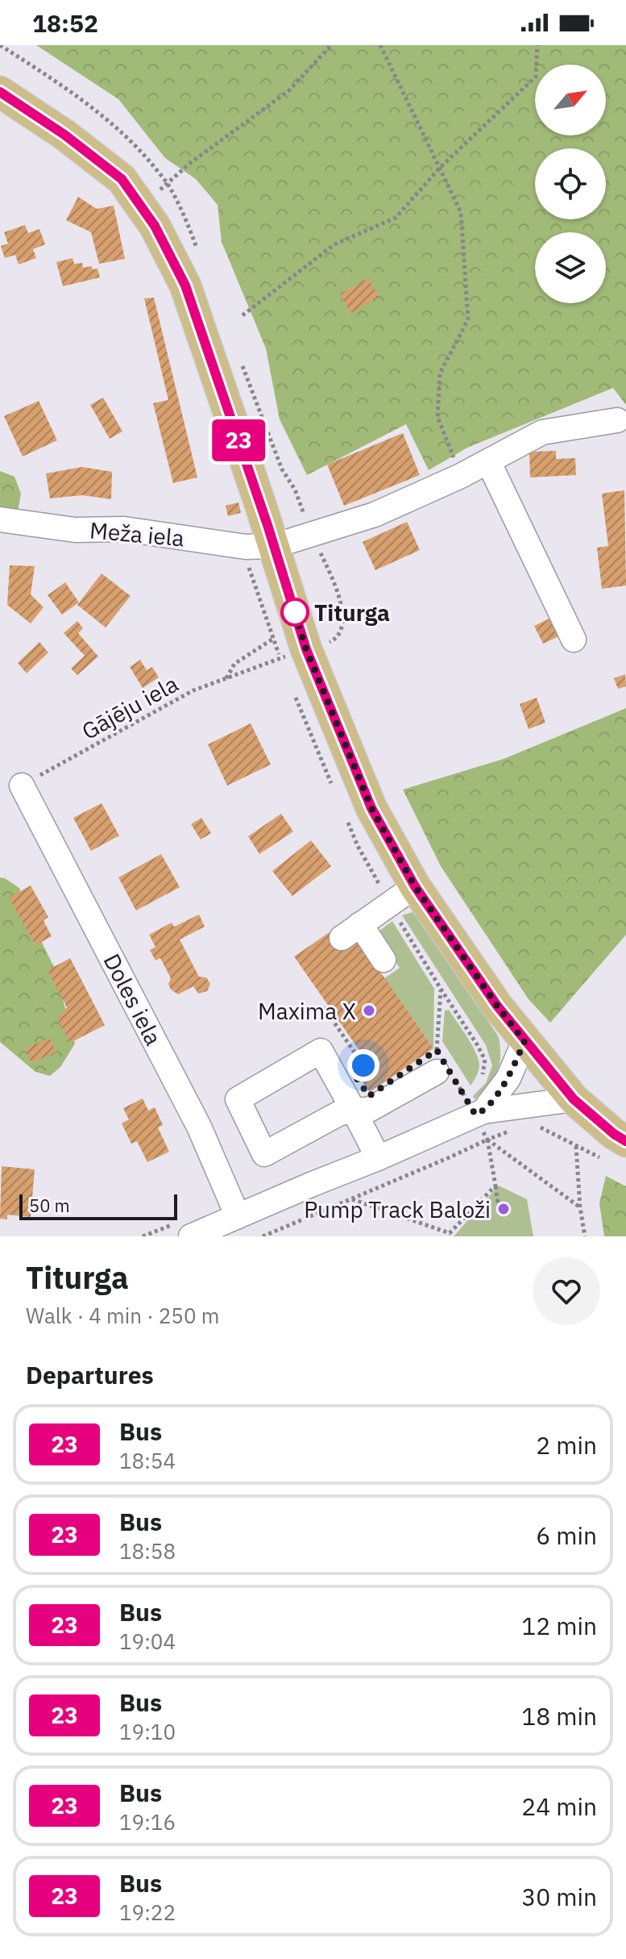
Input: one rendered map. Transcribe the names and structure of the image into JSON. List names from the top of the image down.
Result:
{
  "streets": {
    "street": ["Meža iela", "Doles iela"],
    "path": ["Gājēju iela"]
  },
  "crossings": [
    ["Gājēju iela", "Doles iela"]
  ],
  "places": ["Titurga", "Maxima X", "Pump Track Baloži"],
  "lines": ["bus line 23"],
  "scale_bar": "50 m",
  "north": "top right",
  "page": {
    "status": "18:52",
    "on_map": "23",
    "scale": "50 m",
    "heading": [
      ["Titurga", "Walk · 4 min · 250 m"],
      "Departures"
    ],
    "list": [
      {
        "mark": "23",
        "name": "Bus",
        "note": "18:54",
        "value": "2 min"
      },
      {
        "mark": "23",
        "name": "Bus",
        "note": "18:58",
        "value": "6 min"
      },
      {
        "mark": "23",
        "name": "Bus",
        "note": "19:04",
        "value": "12 min"
      },
      {
        "mark": "23",
        "name": "Bus",
        "note": "19:10",
        "value": "18 min"
      },
      {
        "mark": "23",
        "name": "Bus",
        "note": "19:16",
        "value": "24 min"
      },
      {
        "mark": "23",
        "name": "Bus",
        "note": "19:22",
        "value": "30 min"
      }
    ]
  }
}
